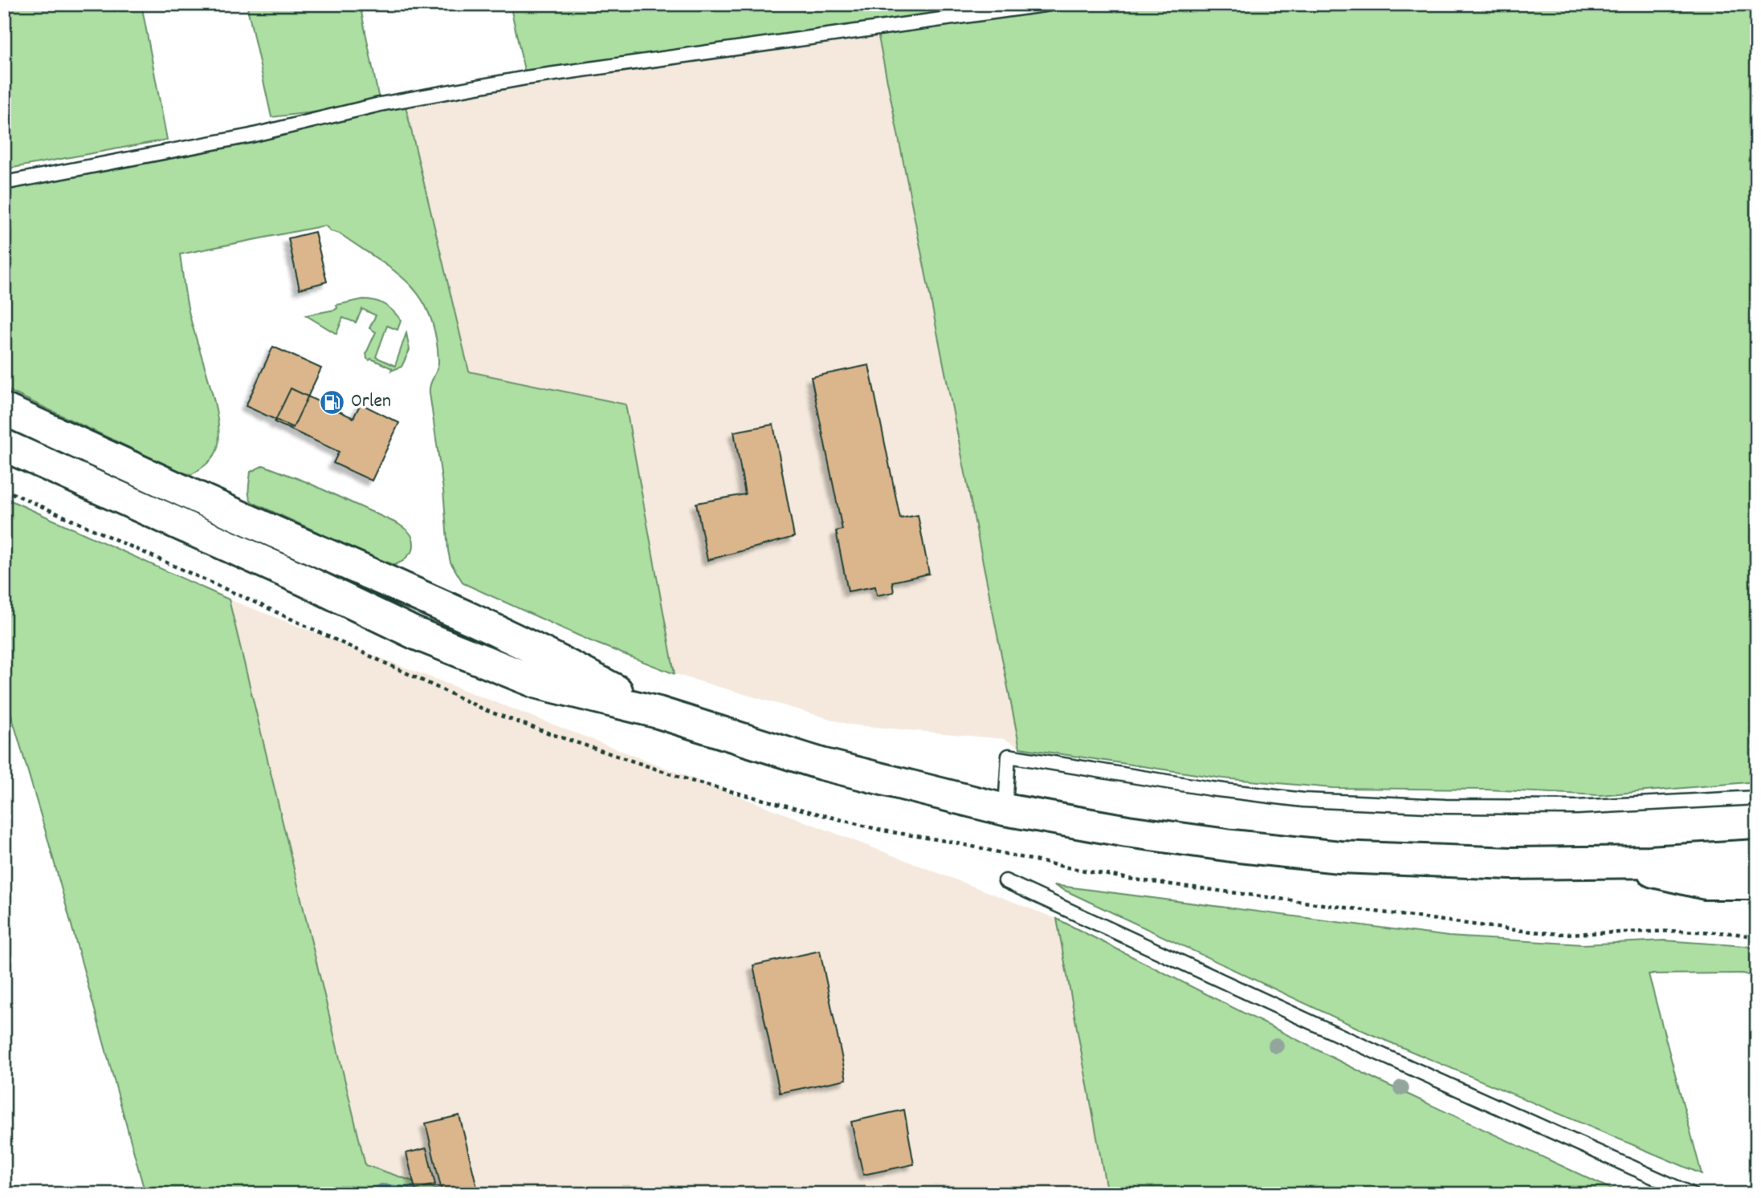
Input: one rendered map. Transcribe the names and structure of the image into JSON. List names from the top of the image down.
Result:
{
  "places": {
    "fuel station": ["Orlen"]
  }
}
